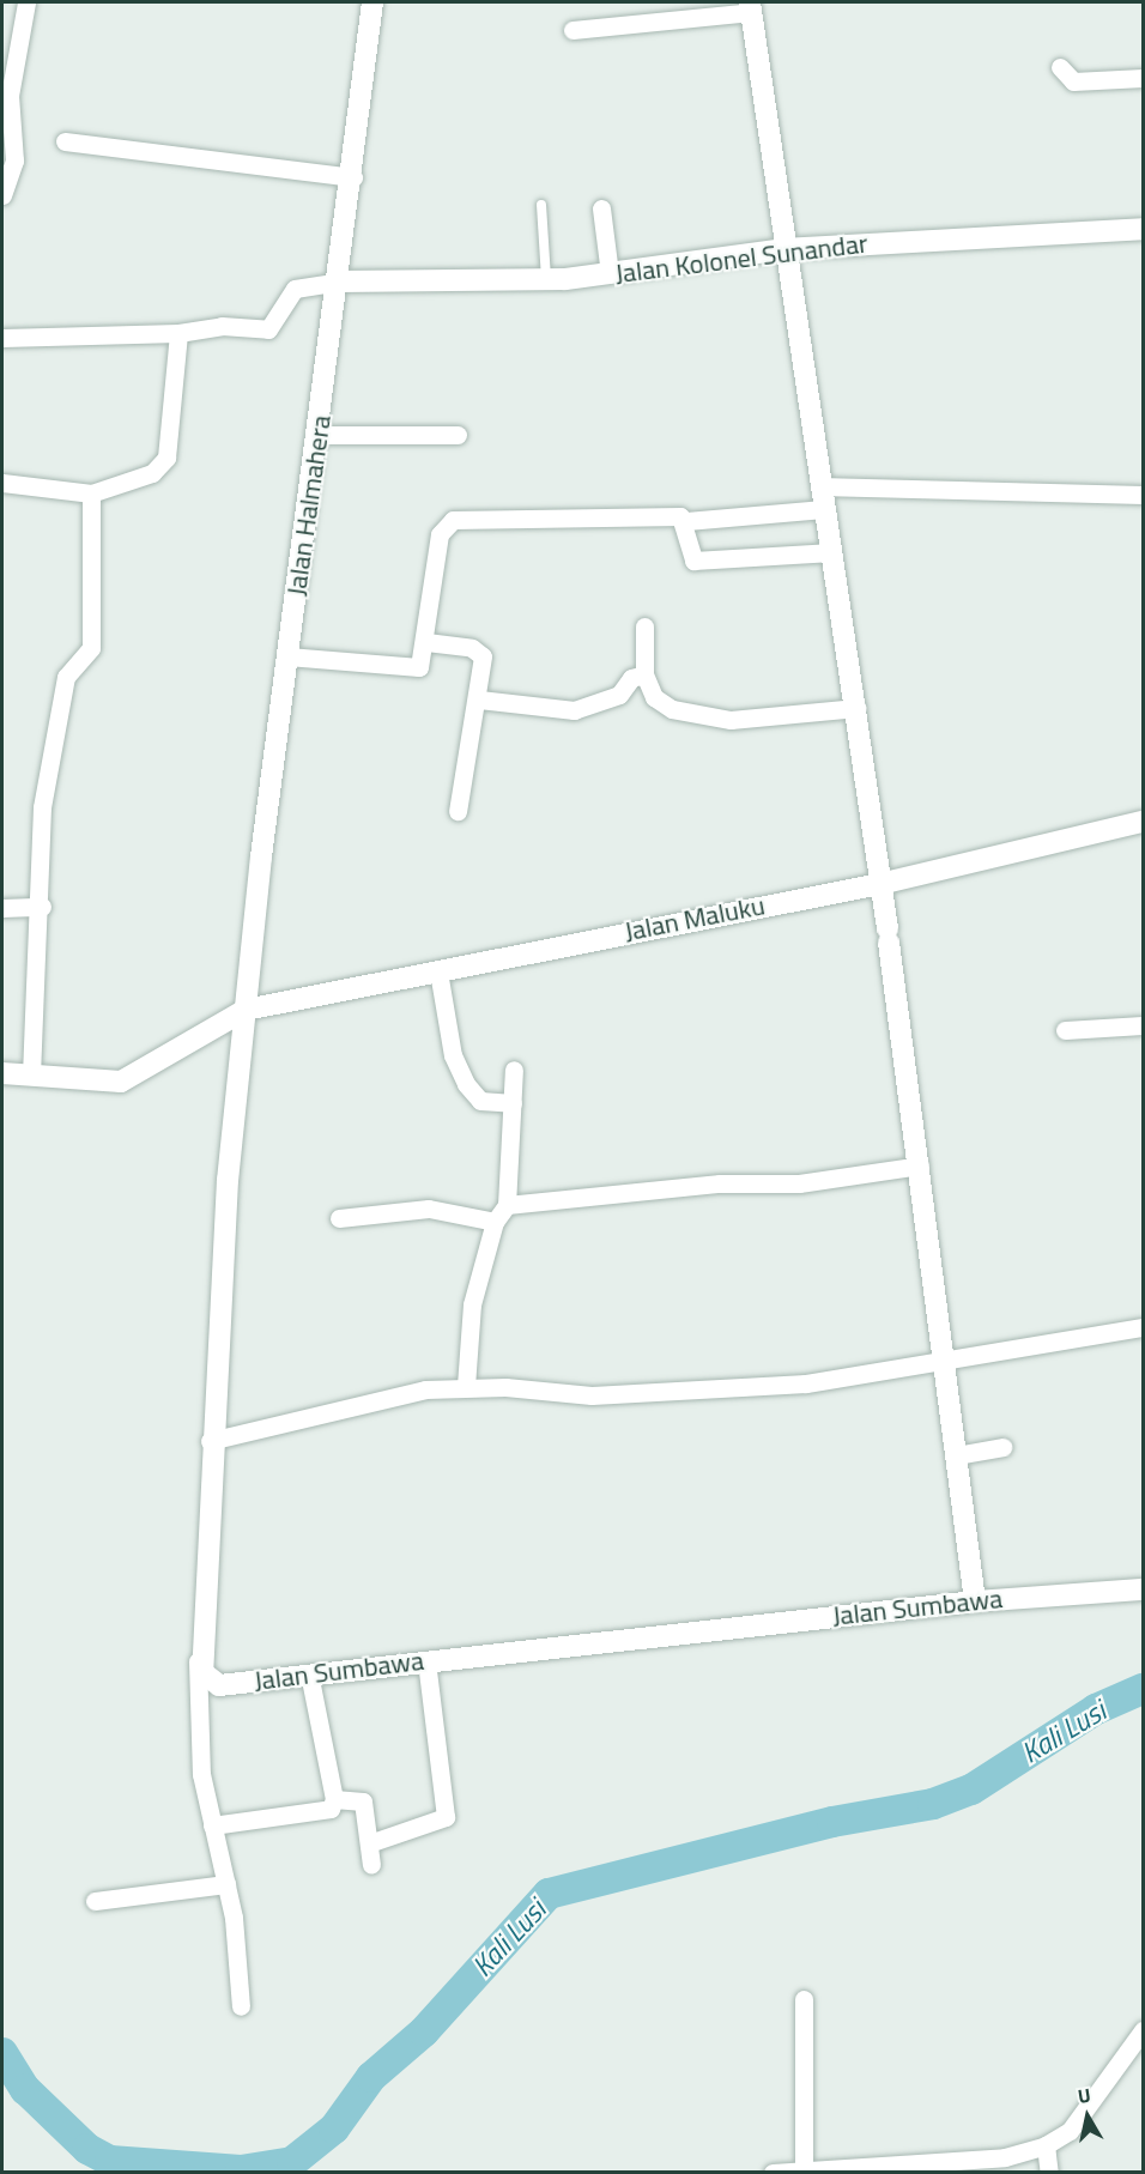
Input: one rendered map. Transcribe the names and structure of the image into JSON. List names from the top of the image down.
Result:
{
  "streets": {
    "main road": [
      "Jalan Kolonel Sunandar",
      "Jalan Halmahera",
      "Jalan Maluku",
      "Jalan Sumbawa"
    ]
  },
  "crossings": [
    ["Jalan Kolonel Sunandar", "Jalan Halmahera"],
    ["Jalan Halmahera", "Jalan Maluku"]
  ],
  "water": ["Kali Lusi"],
  "north": "top"
}
